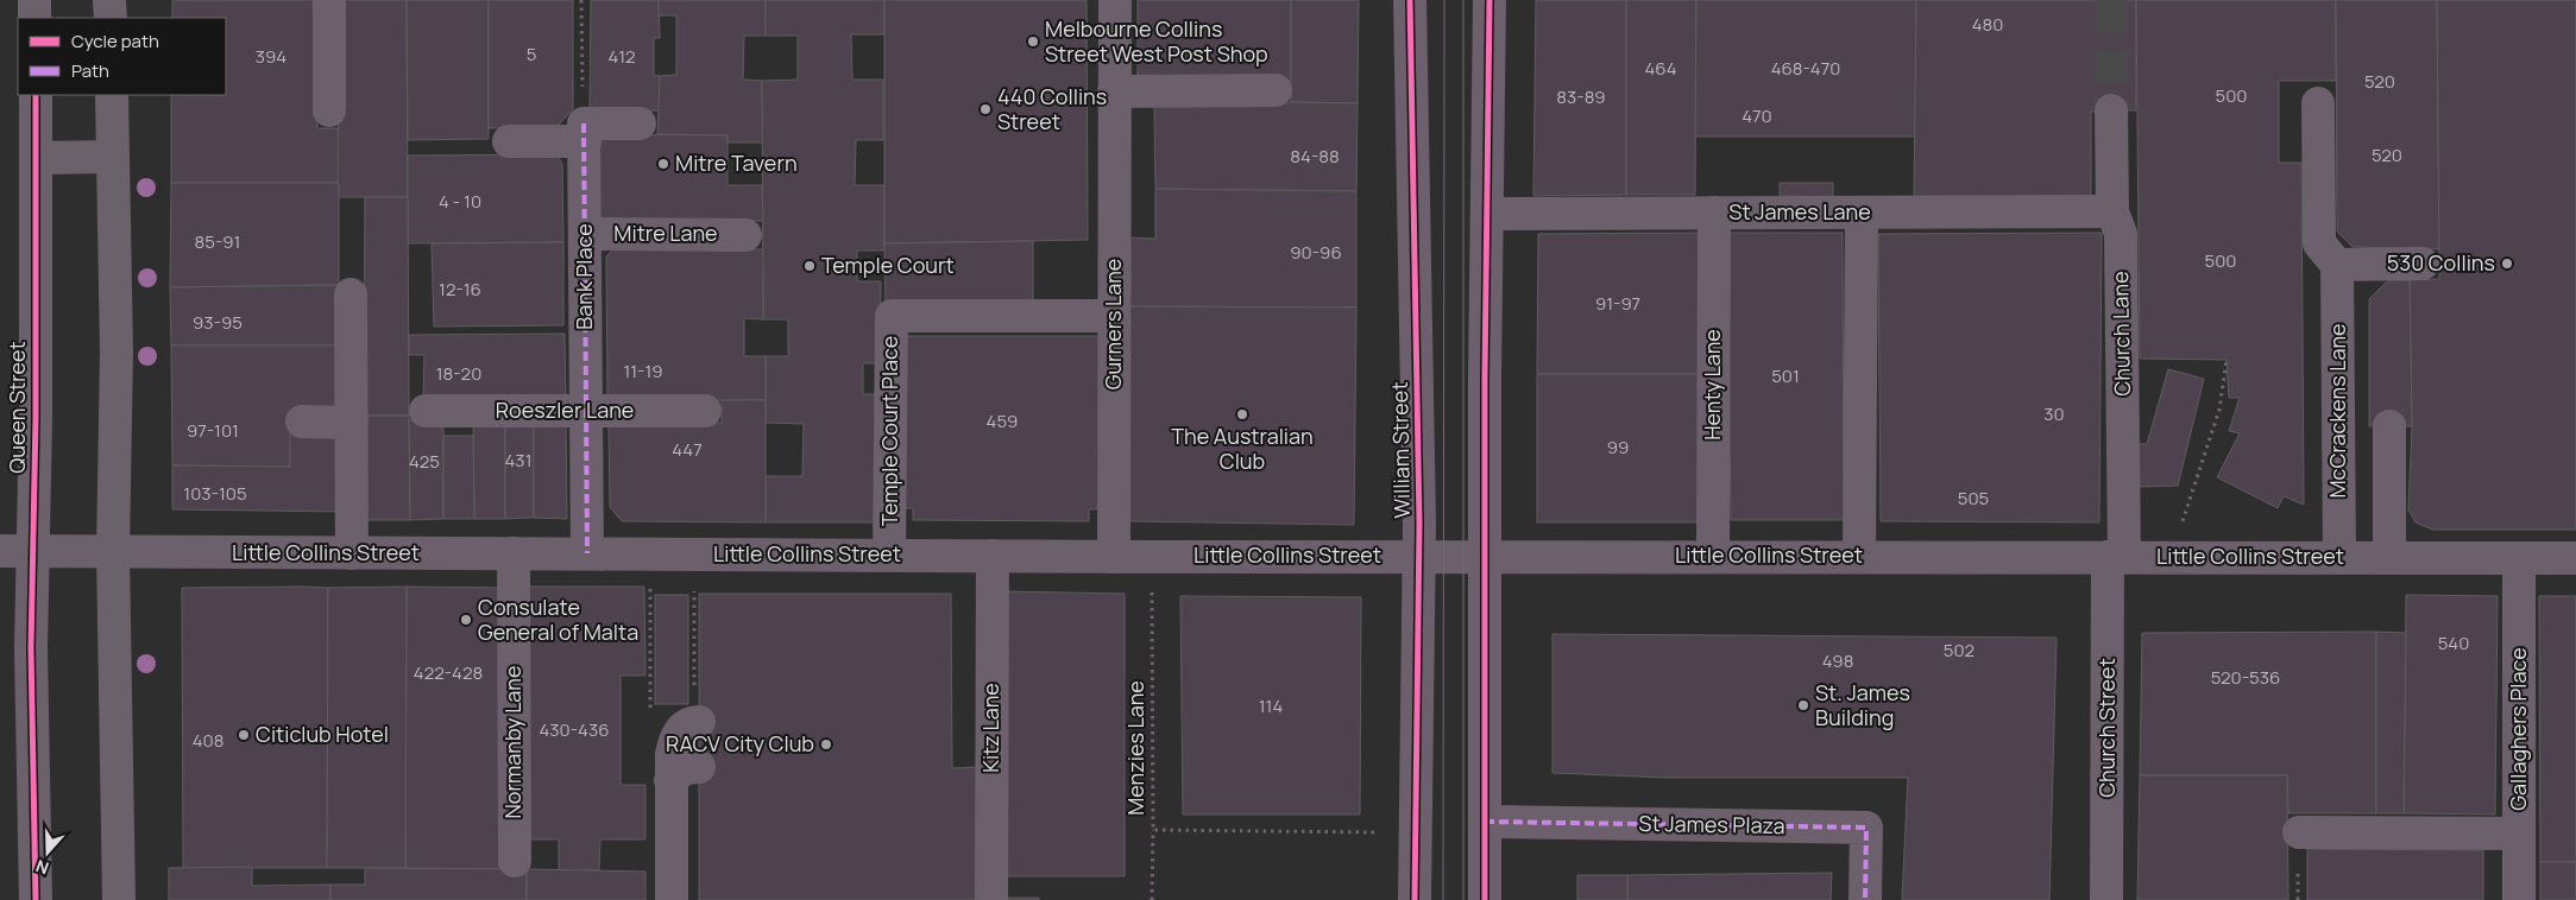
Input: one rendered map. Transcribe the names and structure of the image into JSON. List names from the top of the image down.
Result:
{
  "streets": {
    "main road": ["Queen Street"],
    "street": [
      "St James Lane",
      "Mitre Lane",
      "Bank Place",
      "Gurners Lane",
      "Church Lane",
      "Henty Lane",
      "Roeszler Lane",
      "McCrackens Lane",
      "Temple Court Place",
      "William Street",
      "Little Collins Street",
      "Kitz Lane",
      "Church Street",
      "Gallaghers Place",
      "Normanby Lane",
      "St James Plaza"
    ],
    "path": ["Menzies Lane"]
  },
  "crossings": [
    ["St James Lane", "Church Lane"],
    ["St James Lane", "Henty Lane"],
    ["Mitre Lane", "Bank Place"],
    ["Bank Place", "Roeszler Lane"],
    ["Bank Place", "Little Collins Street"],
    ["Gurners Lane", "Temple Court Place"],
    ["Gurners Lane", "Little Collins Street"],
    ["Church Lane", "Little Collins Street"],
    ["Church Lane", "Church Street"],
    ["Henty Lane", "Little Collins Street"],
    ["Queen Street", "Little Collins Street"],
    ["McCrackens Lane", "Little Collins Street"],
    ["Temple Court Place", "Little Collins Street"],
    ["William Street", "Little Collins Street"],
    ["Little Collins Street", "Kitz Lane"],
    ["Little Collins Street", "Church Street"],
    ["Little Collins Street", "Gallaghers Place"],
    ["Little Collins Street", "Normanby Lane"]
  ],
  "places": [
    "Melbourne Collins Street West Post Shop",
    "440 Collins Street",
    "Mitre Tavern",
    "530 Collins",
    "Temple Court",
    "The Australian Club",
    "Consulate General of Malta",
    "St. James Building",
    "Citiclub Hotel",
    "RACV City Club"
  ],
  "house_numbers": [
    "480",
    "5",
    "394",
    "412",
    "464",
    "468-470",
    "520",
    "500",
    "83-89",
    "470",
    "520",
    "84-88",
    "4 - 10",
    "85-91",
    "90-96",
    "500",
    "12-16",
    "91-97",
    "93-95",
    "11-19",
    "18-20",
    "501",
    "30",
    "459",
    "97-101",
    "99",
    "447",
    "431",
    "425",
    "103-105",
    "505",
    "540",
    "502",
    "498",
    "422-428",
    "520-536",
    "114",
    "430-436",
    "408"
  ],
  "legend": ["Cycle path", "Path"],
  "north": "bottom"
}
